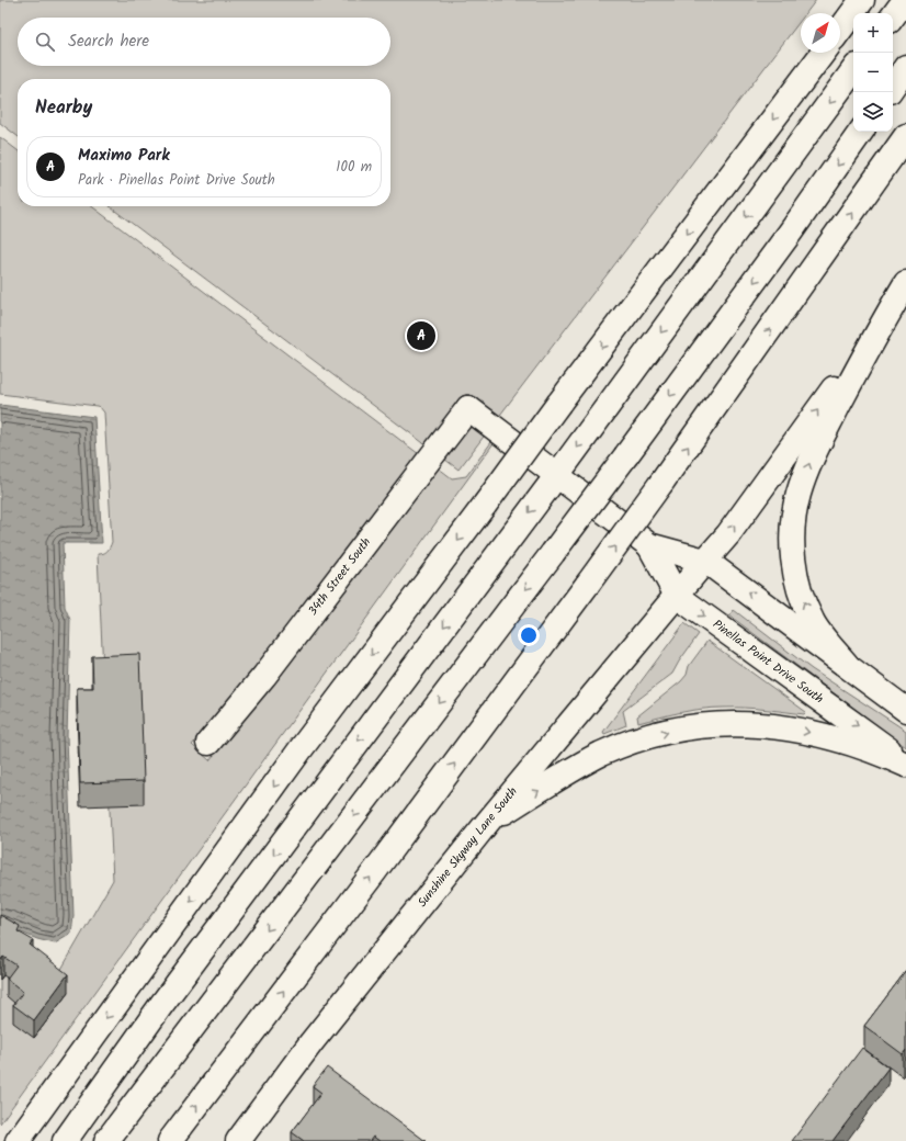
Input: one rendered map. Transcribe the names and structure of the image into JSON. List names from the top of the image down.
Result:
{
  "streets": {
    "main road": ["34th Street South", "Pinellas Point Drive South", "Sunshine Skyway Lane South"]
  },
  "crossings": [
    ["34th Street South", "Pinellas Point Drive South"],
    ["Pinellas Point Drive South", "Sunshine Skyway Lane South"]
  ],
  "north": "top right",
  "page": {
    "map_buttons": ["+", "−"],
    "search": "Search here",
    "heading": "Nearby",
    "list": [
      {
        "mark": "A",
        "name": "Maximo Park",
        "note": "Park · Pinellas Point Drive South",
        "value": "100 m"
      }
    ],
    "pins": "A"
  }
}
